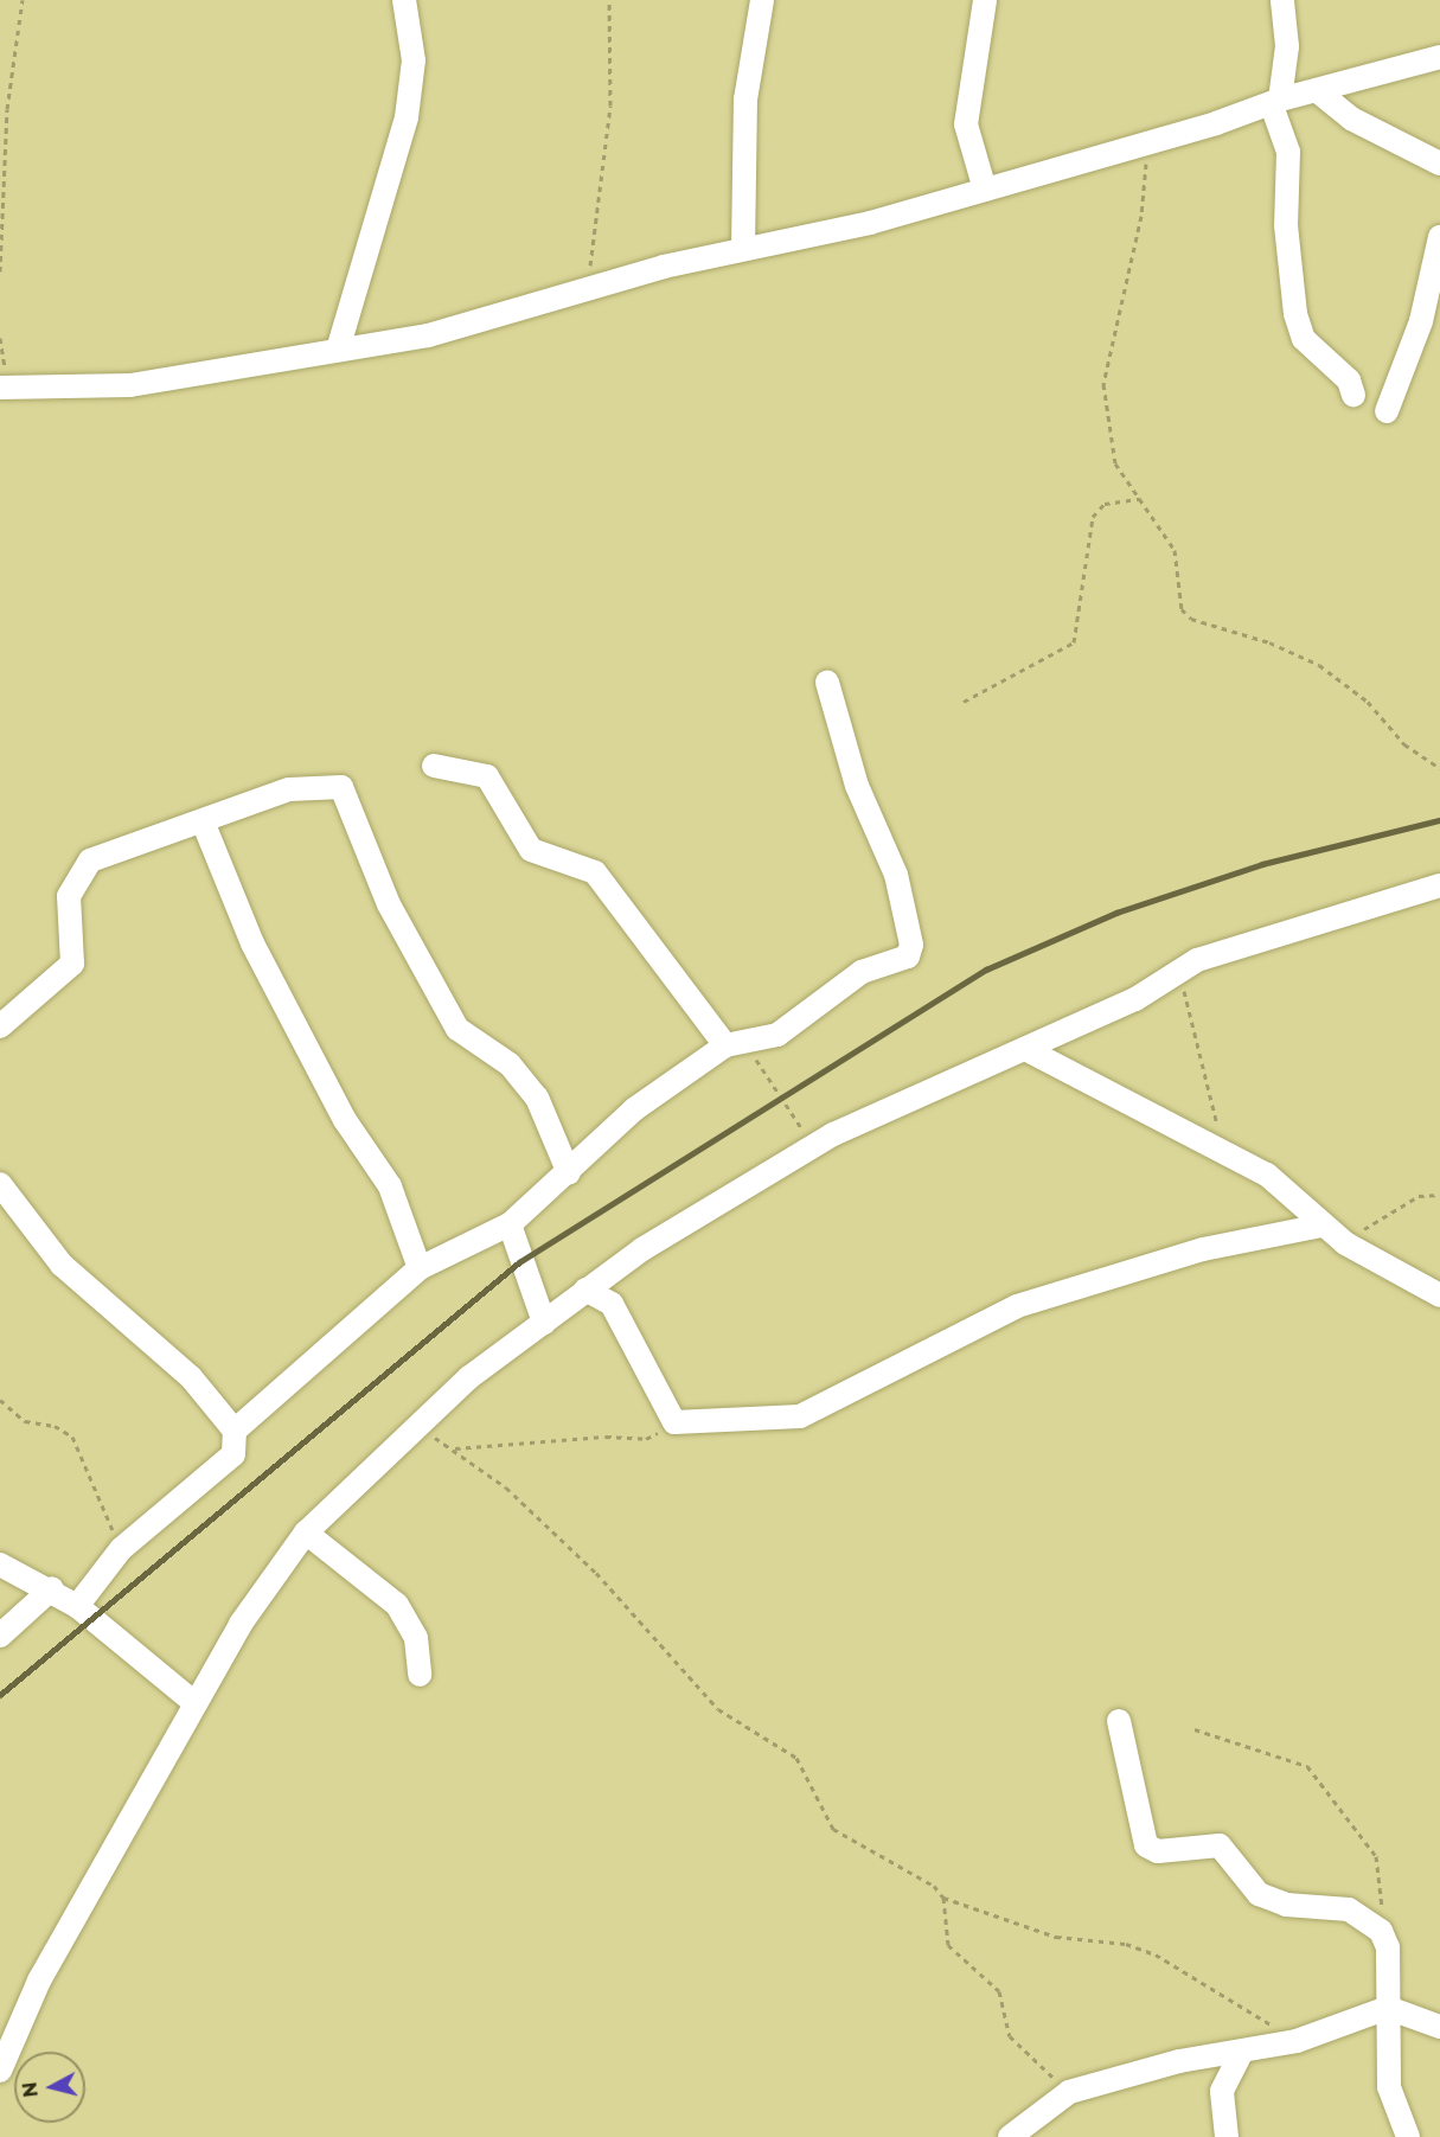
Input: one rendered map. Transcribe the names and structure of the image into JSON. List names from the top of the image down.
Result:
{
  "north": "left"
}
